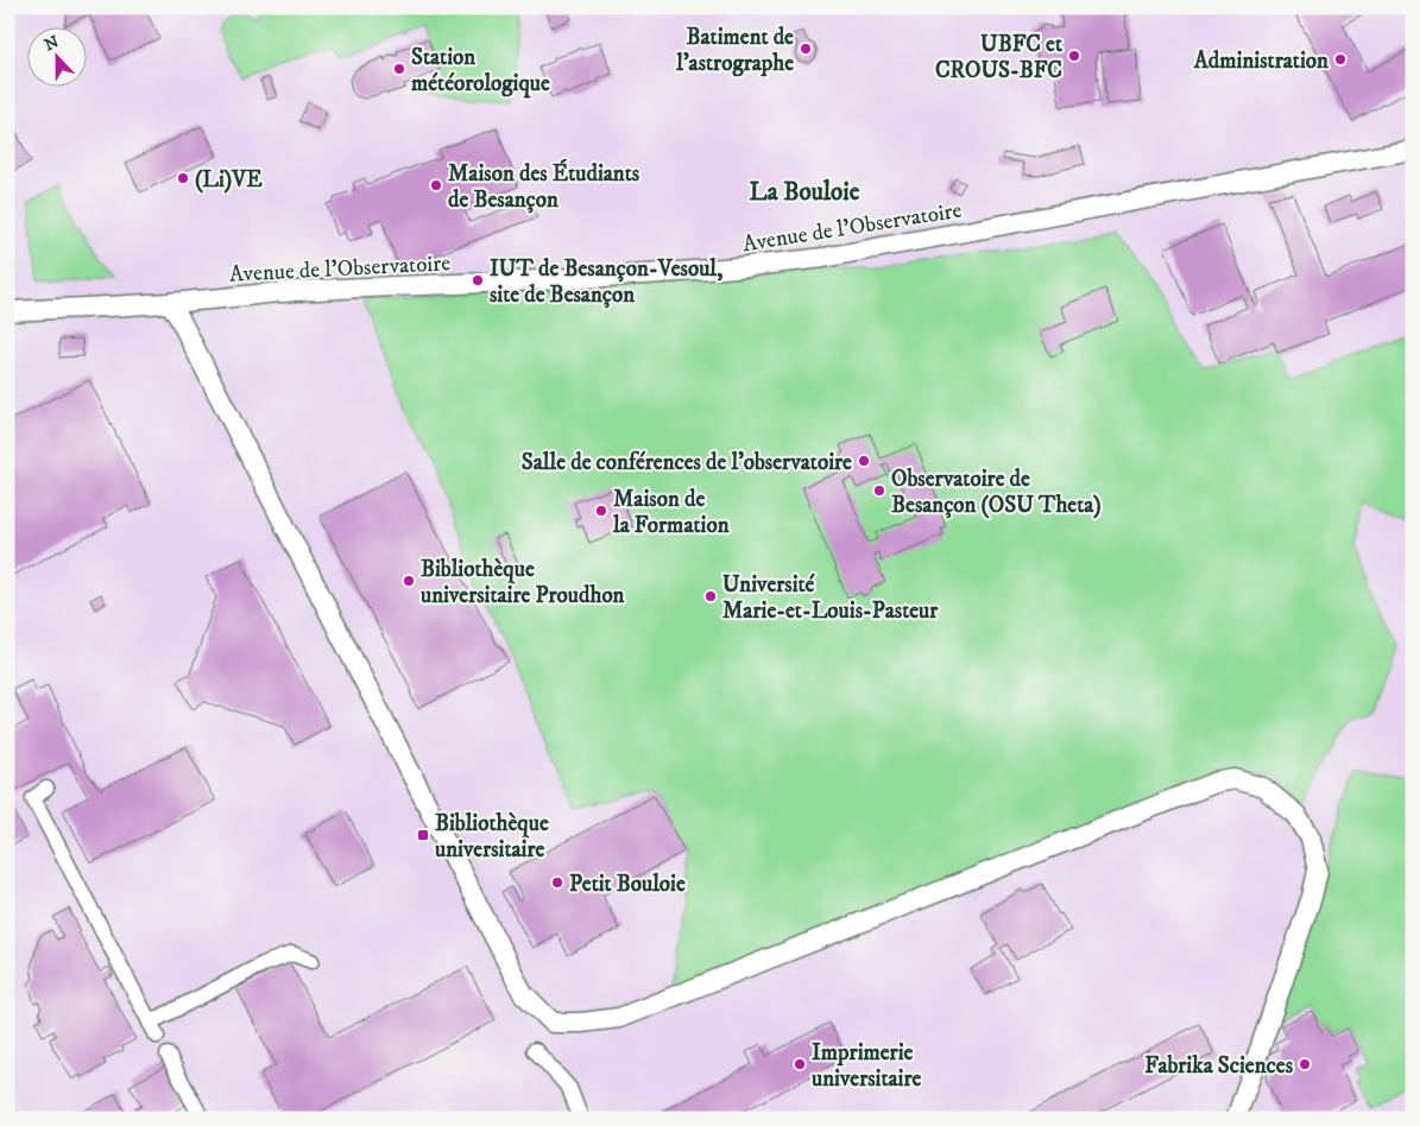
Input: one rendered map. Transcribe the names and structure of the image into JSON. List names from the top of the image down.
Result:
{
  "streets": {
    "street": ["Avenue de l'Observatoire"]
  },
  "districts": ["La Bouloie"],
  "places": {
    "other": [
      "Batiment de l'astrographe",
      "UBFC et CROUS-BFC",
      "Administration",
      "Station météorologique",
      "(Li)VE",
      "Maison des Étudiants de Besançon",
      "IUT de Besançon-Vesoul, site de Besançon",
      "Salle de conférences de l'observatoire",
      "Observatoire de Besançon (OSU Theta)",
      "Maison de la Formation",
      "Bibliothèque universitaire Proudhon",
      "Université Marie-et-Louis-Pasteur",
      "Petit Bouloie",
      "Imprimerie universitaire",
      "Fabrika Sciences"
    ],
    "transit": ["Bibliothèque universitaire"]
  },
  "north": "top"
}
